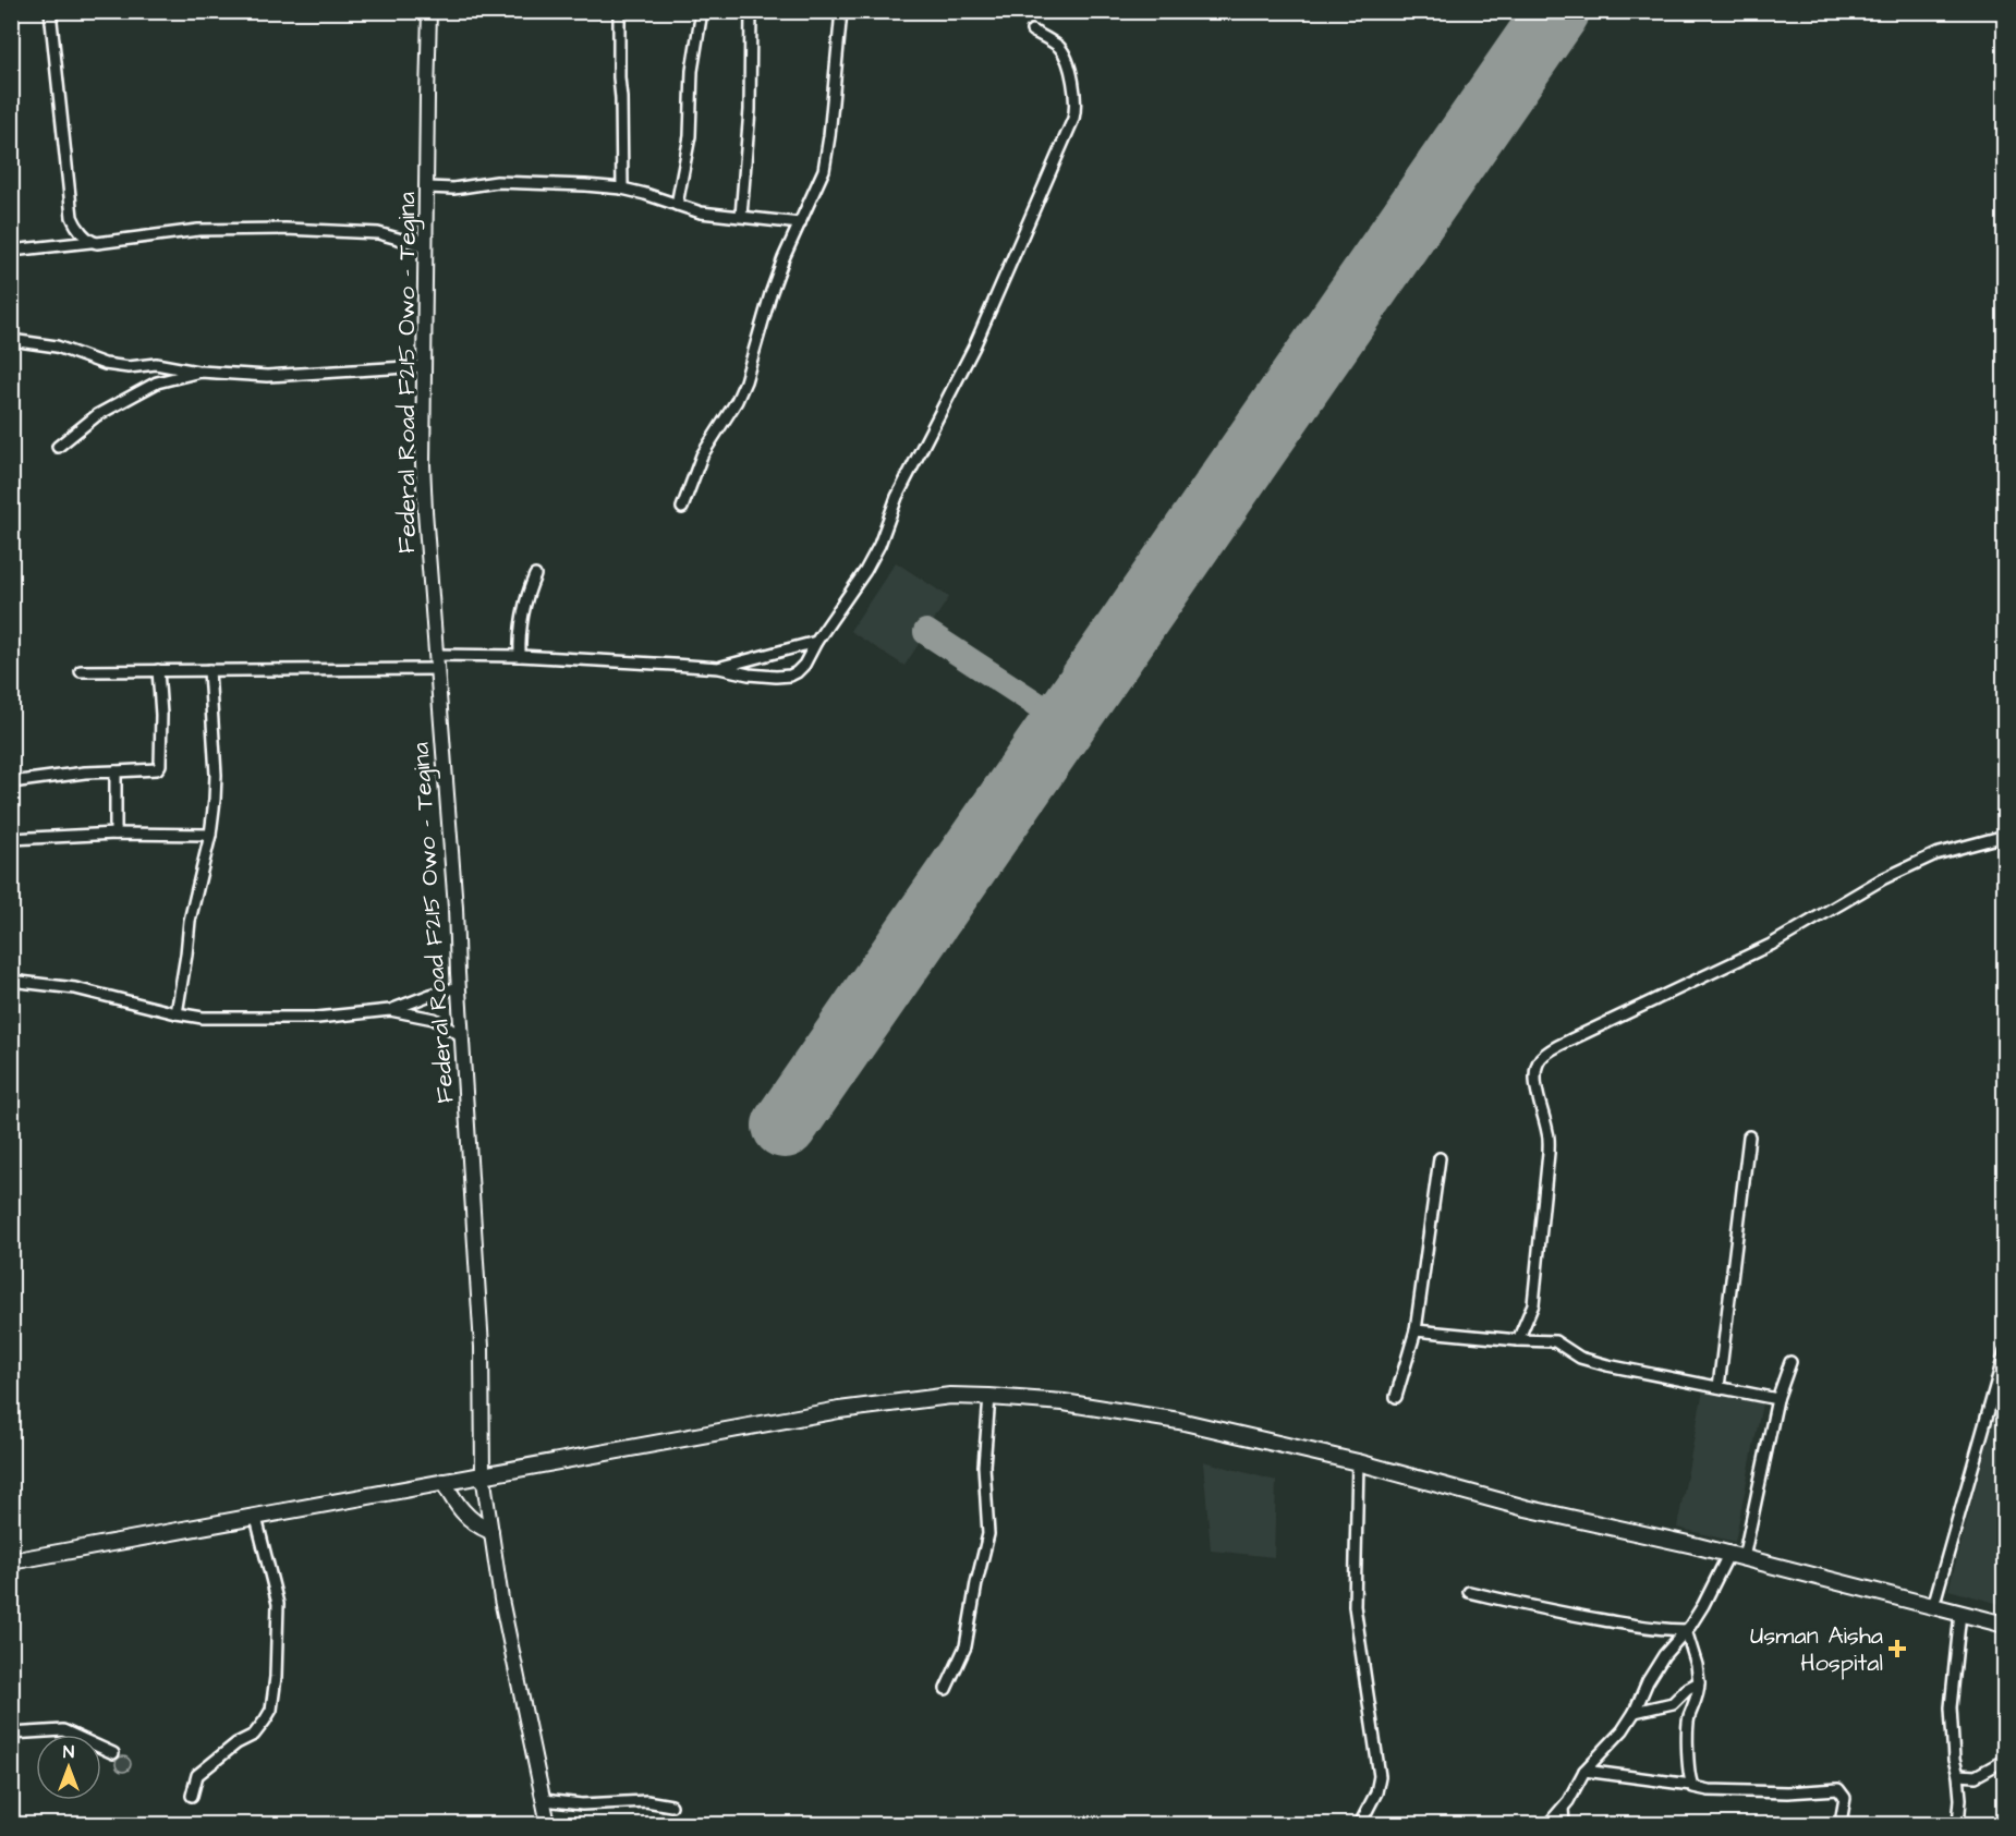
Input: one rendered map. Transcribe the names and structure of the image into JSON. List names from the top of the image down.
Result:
{
  "streets": {
    "main road": ["Federal Road F215 Owo - Tegina"]
  },
  "places": {
    "health": ["Usman Aisha Hospital"]
  },
  "north": "top"
}
